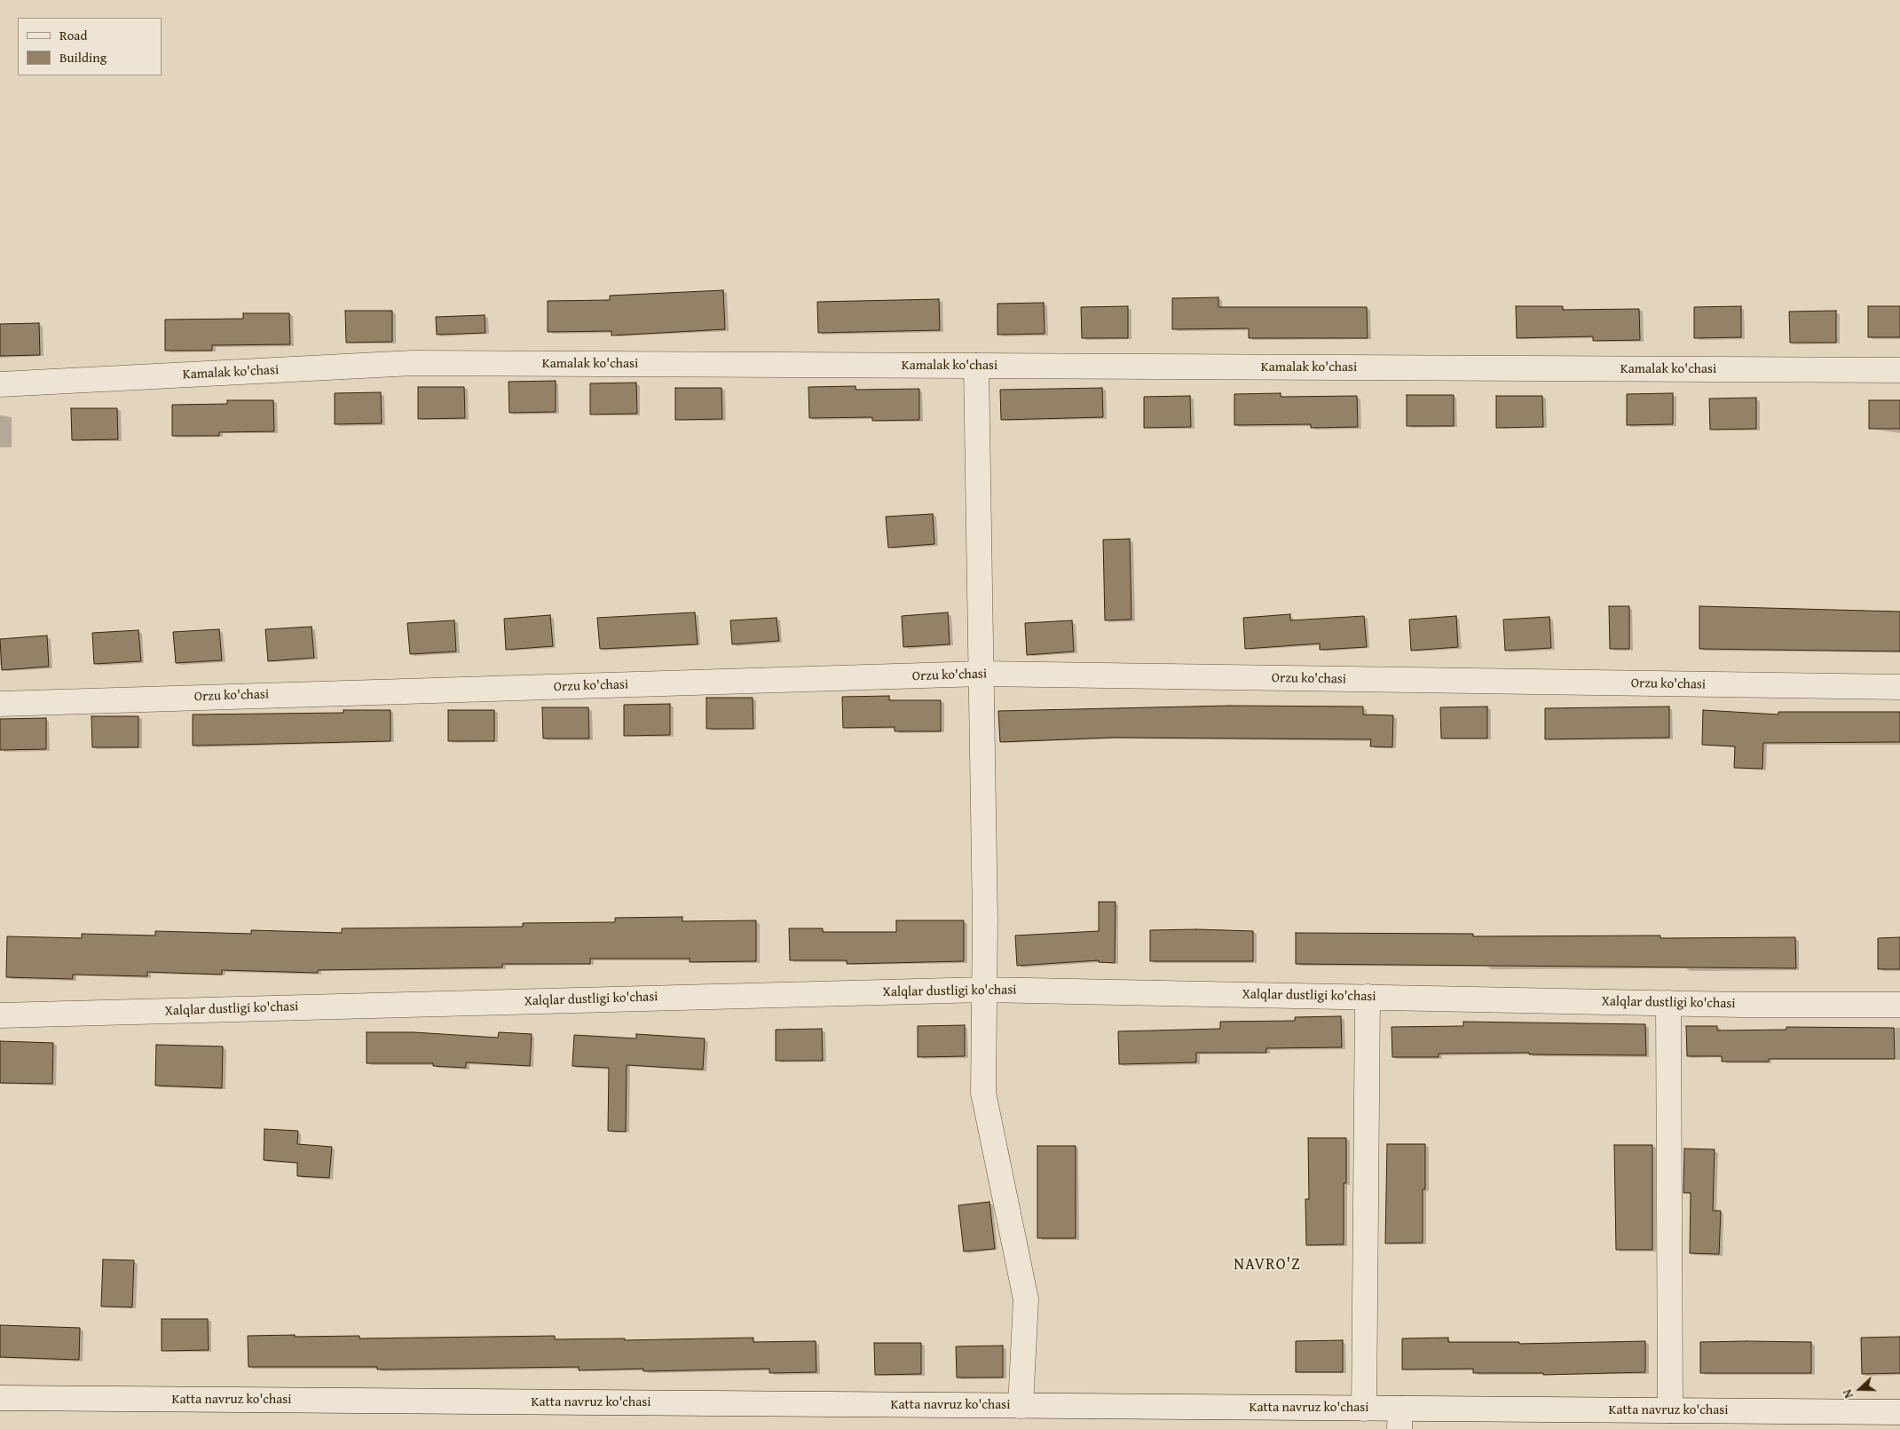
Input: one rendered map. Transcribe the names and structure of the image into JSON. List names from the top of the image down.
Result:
{
  "streets": {
    "street": [
      "Kamalak ko'chasi",
      "Orzu ko'chasi",
      "Xalqlar dustligi ko'chasi",
      "Katta navruz ko'chasi"
    ]
  },
  "districts": ["NAVRO'Z"],
  "legend": ["Road", "Building"],
  "north": "left"
}
